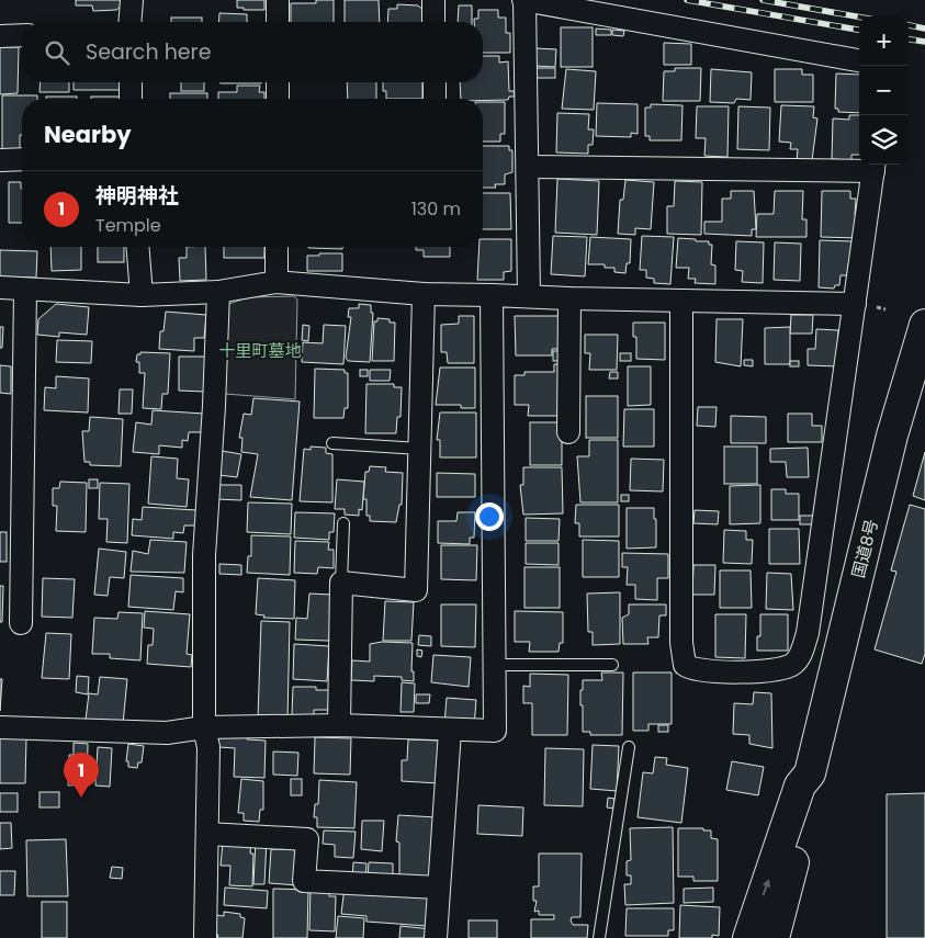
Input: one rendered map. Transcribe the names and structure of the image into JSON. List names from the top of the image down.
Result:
{
  "streets": {
    "highway": ["国道8号"]
  },
  "parks": ["十里町墓地"],
  "page": {
    "map_buttons": ["+", "−"],
    "search": "Search here",
    "heading": "Nearby",
    "list": [
      {
        "mark": "1",
        "name": "神明神社",
        "note": "Temple",
        "value": "130 m"
      }
    ],
    "pins": "1"
  }
}
